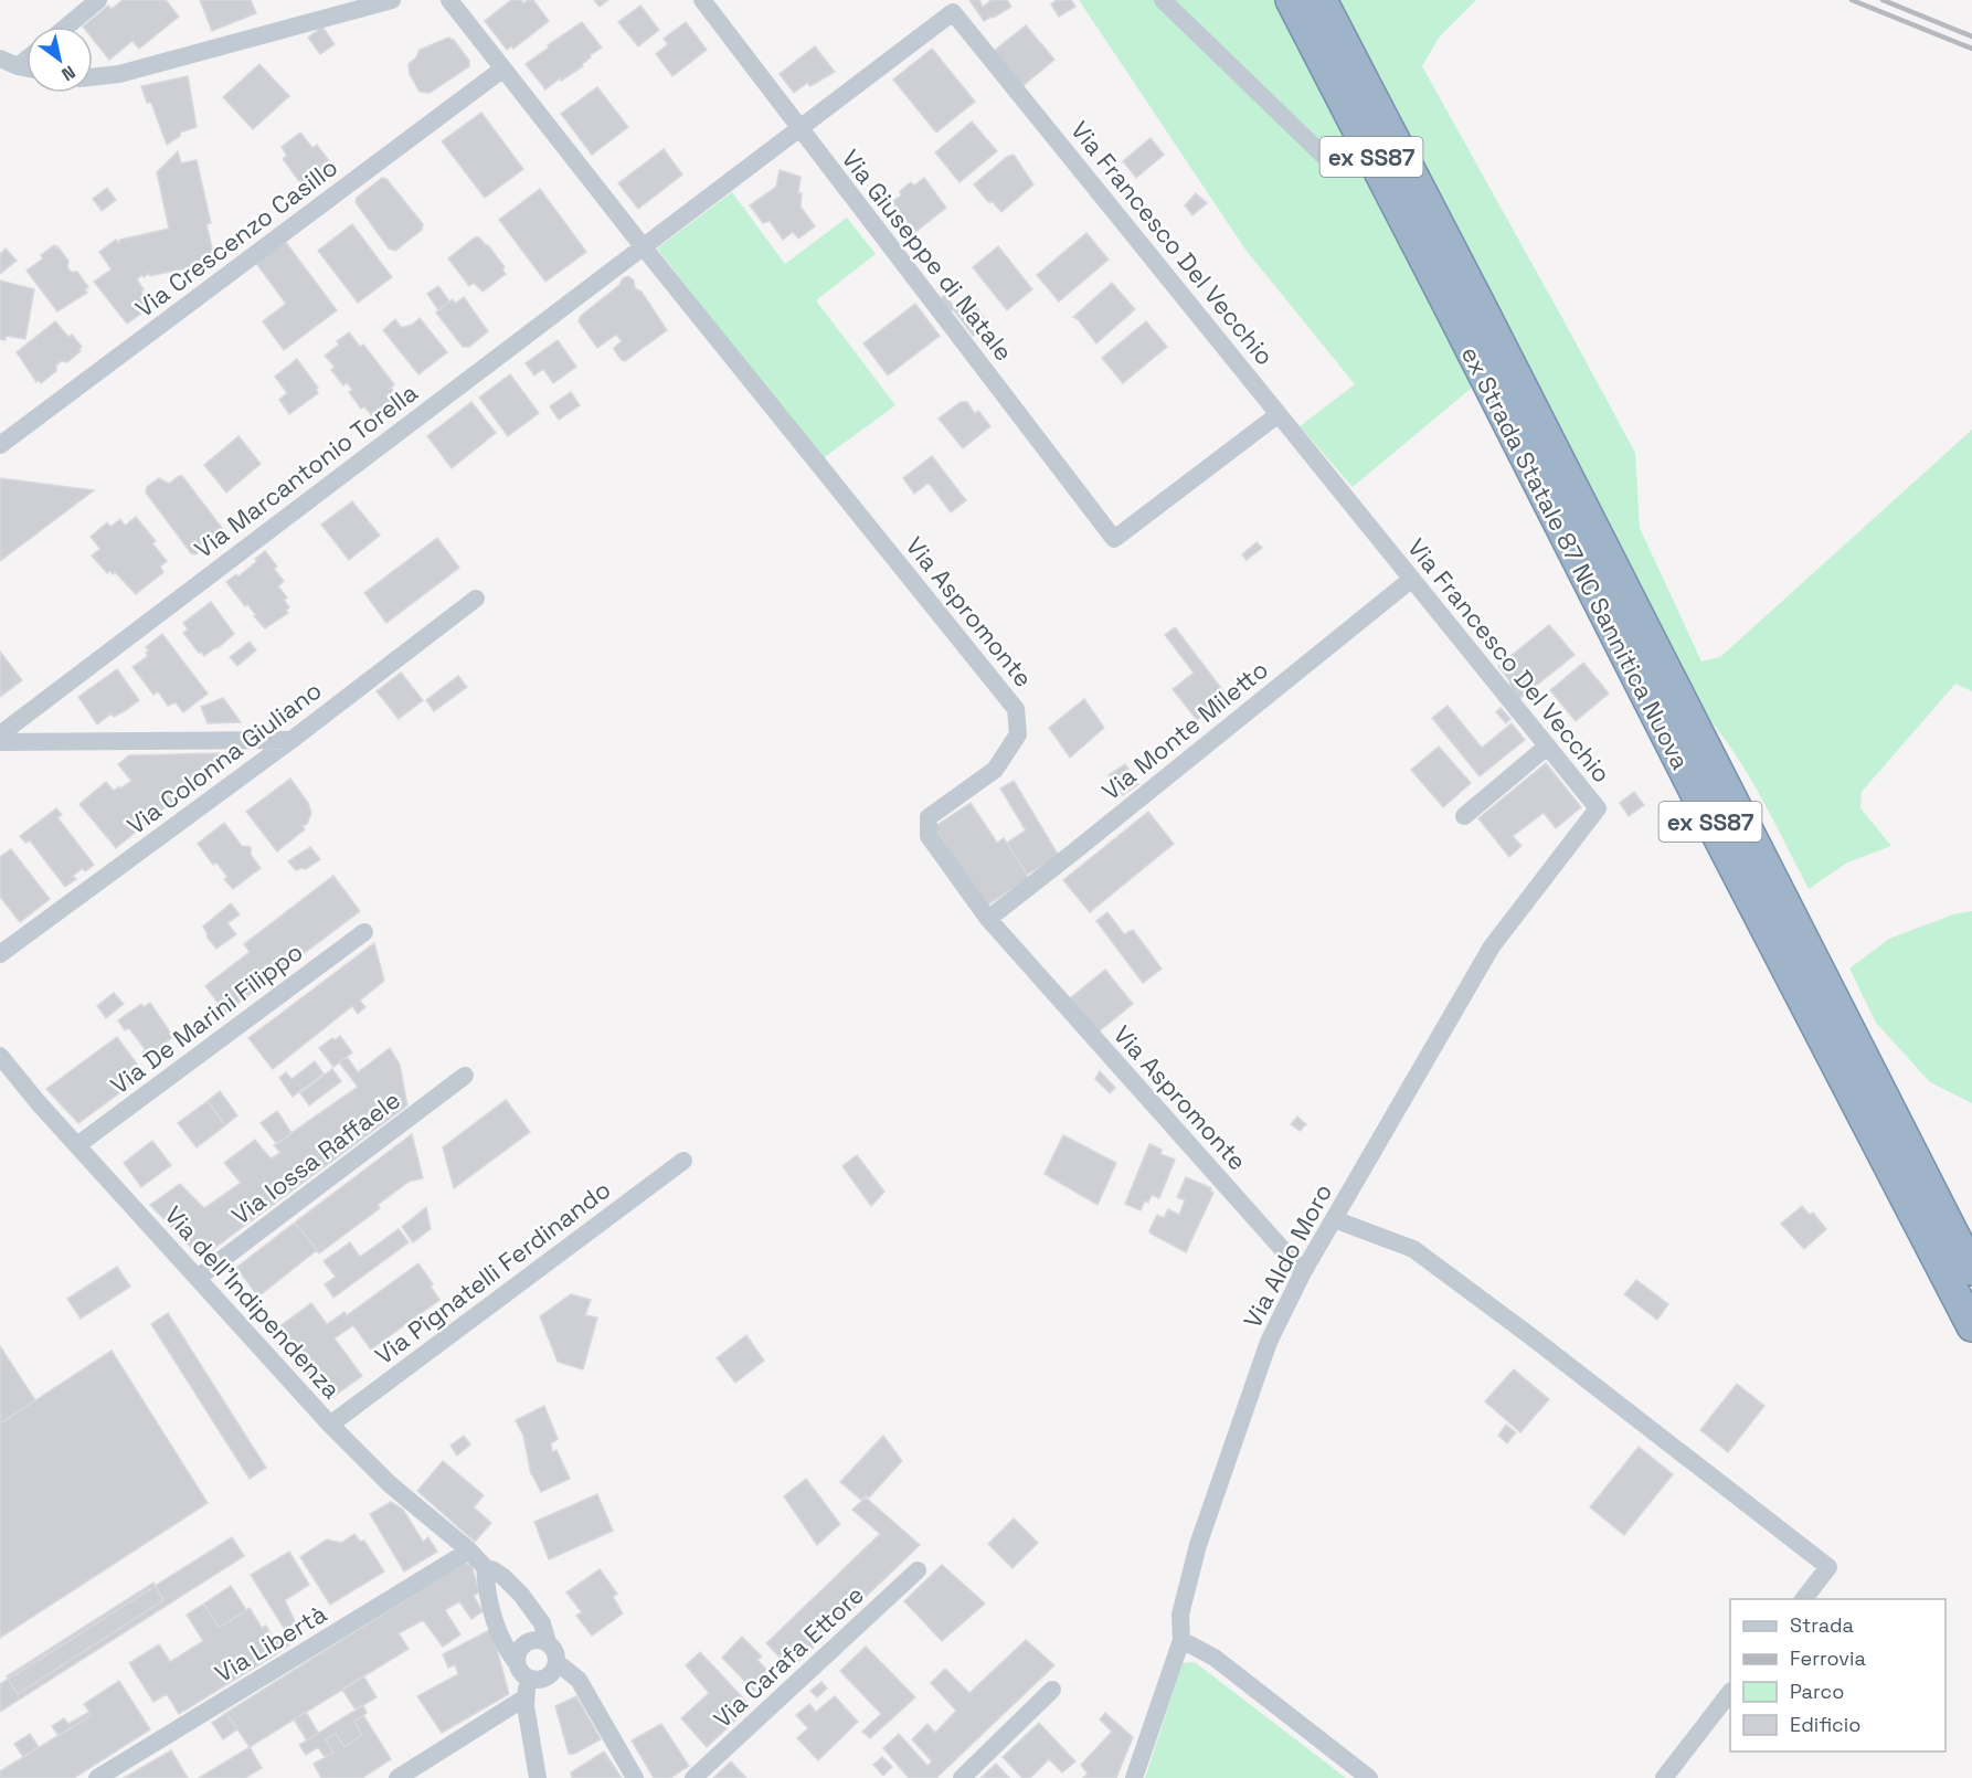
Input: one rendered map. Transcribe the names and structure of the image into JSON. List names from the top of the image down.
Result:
{
  "streets": {
    "highway": ["ex SS87", "ex Strada Statale 87 NC Sannitica Nuova"],
    "street": [
      "Via Crescenzo Casillo",
      "Via Francesco Del Vecchio",
      "Via Giuseppe di Natale",
      "Via Marcantonio Torella",
      "Via Aspromonte",
      "Via Monte Miletto",
      "Via Colonna Giuliano",
      "Via De Marini Filippo",
      "Via Iossa Raffaele",
      "Via Aldo Moro",
      "Via Pignatelli Ferdinando",
      "Via dell'Indipendenza",
      "Via Libertà",
      "Via Carafa Ettore"
    ]
  },
  "crossings": [
    ["Via Francesco Del Vecchio", "Via Giuseppe di Natale"],
    ["Via Francesco Del Vecchio", "Via Marcantonio Torella"],
    ["Via Francesco Del Vecchio", "Via Aspromonte"],
    ["Via Francesco Del Vecchio", "Via Monte Miletto"],
    ["Via Francesco Del Vecchio", "Via Aldo Moro"],
    ["Via Marcantonio Torella", "Via Aspromonte"],
    ["Via Aspromonte", "Via Monte Miletto"],
    ["Via Aspromonte", "Via Aldo Moro"],
    ["Via De Marini Filippo", "Via dell'Indipendenza"],
    ["Via Iossa Raffaele", "Via dell'Indipendenza"],
    ["Via Pignatelli Ferdinando", "Via dell'Indipendenza"],
    ["Via dell'Indipendenza", "Via Libertà"]
  ],
  "legend": [
    "Strada",
    "Ferrovia",
    "Parco",
    "Edificio"
  ],
  "north": "bottom right"
}
